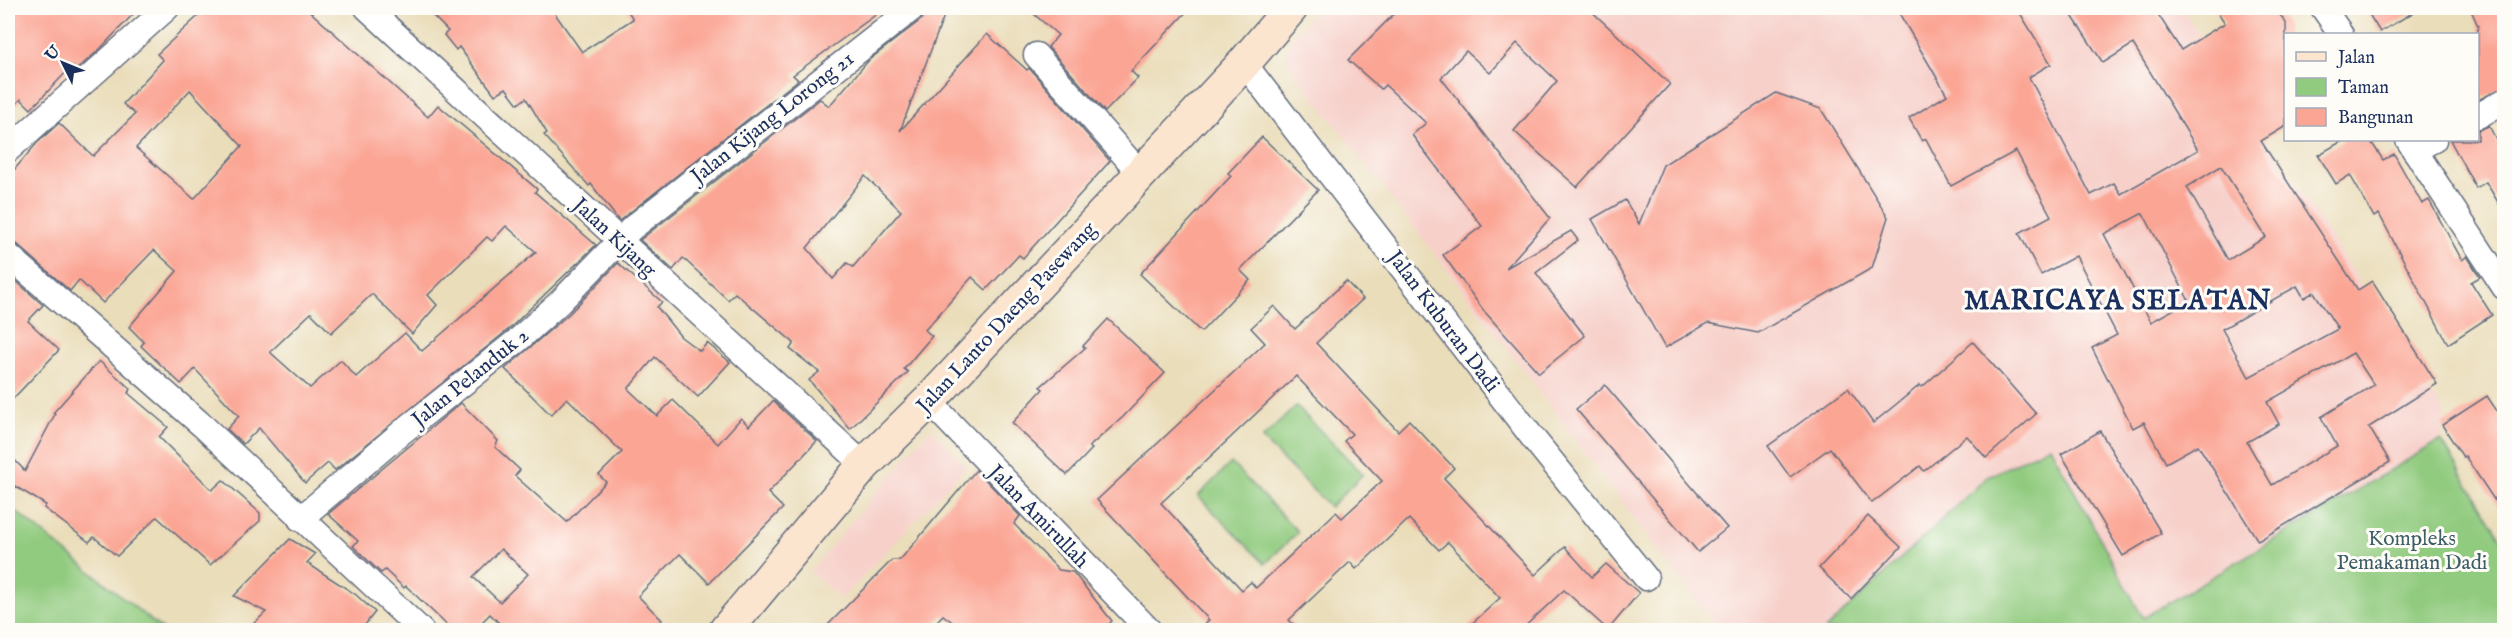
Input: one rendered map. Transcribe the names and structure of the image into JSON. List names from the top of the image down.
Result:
{
  "streets": {
    "main road": ["Jalan Lanto Daeng Pasewang"],
    "street": [
      "Jalan Kijang Lorong 21",
      "Jalan Kijang",
      "Jalan Kuburan Dadi",
      "Jalan Pelanduk 2",
      "Jalan Amirullah"
    ]
  },
  "crossings": [
    ["Jalan Kijang Lorong 21", "Jalan Kijang"],
    ["Jalan Kijang Lorong 21", "Jalan Pelanduk 2"],
    ["Jalan Kijang", "Jalan Lanto Daeng Pasewang"],
    ["Jalan Kijang", "Jalan Pelanduk 2"],
    ["Jalan Lanto Daeng Pasewang", "Jalan Kuburan Dadi"],
    ["Jalan Lanto Daeng Pasewang", "Jalan Amirullah"]
  ],
  "districts": ["MARICAYA SELATAN"],
  "parks": ["Kompleks Pemakaman Dadi"],
  "legend": ["Jalan", "Taman", "Bangunan"],
  "north": "top left"
}
